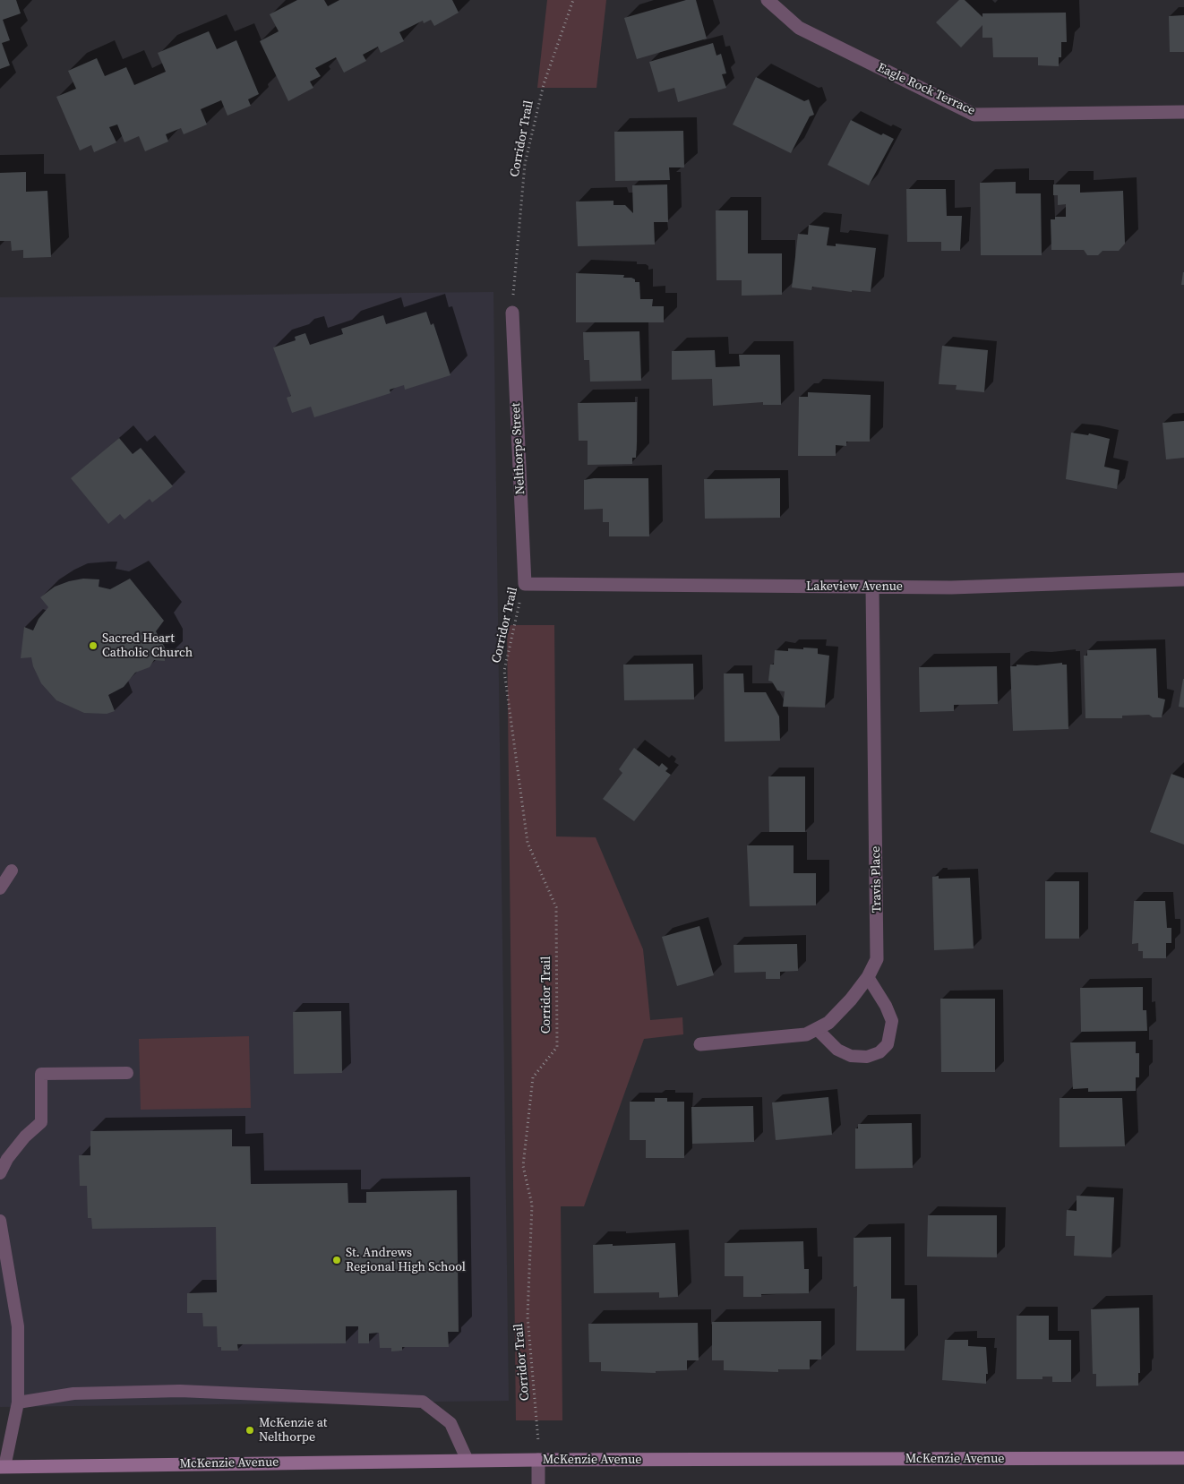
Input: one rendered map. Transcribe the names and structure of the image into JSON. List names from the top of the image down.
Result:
{
  "streets": {
    "main road": ["McKenzie Avenue"],
    "street": [
      "Eagle Rock Terrace",
      "Nelthorpe Street",
      "Lakeview Avenue",
      "Travis Place"
    ],
    "path": ["Corridor Trail"]
  },
  "crossings": [
    ["Corridor Trail", "Nelthorpe Street"],
    ["Corridor Trail", "Lakeview Avenue"],
    ["Corridor Trail", "McKenzie Avenue"],
    ["Nelthorpe Street", "Lakeview Avenue"],
    ["Lakeview Avenue", "Travis Place"]
  ],
  "places": ["Sacred Heart Catholic Church", "St. Andrews Regional High School", "McKenzie at Nelthorpe"]
}
